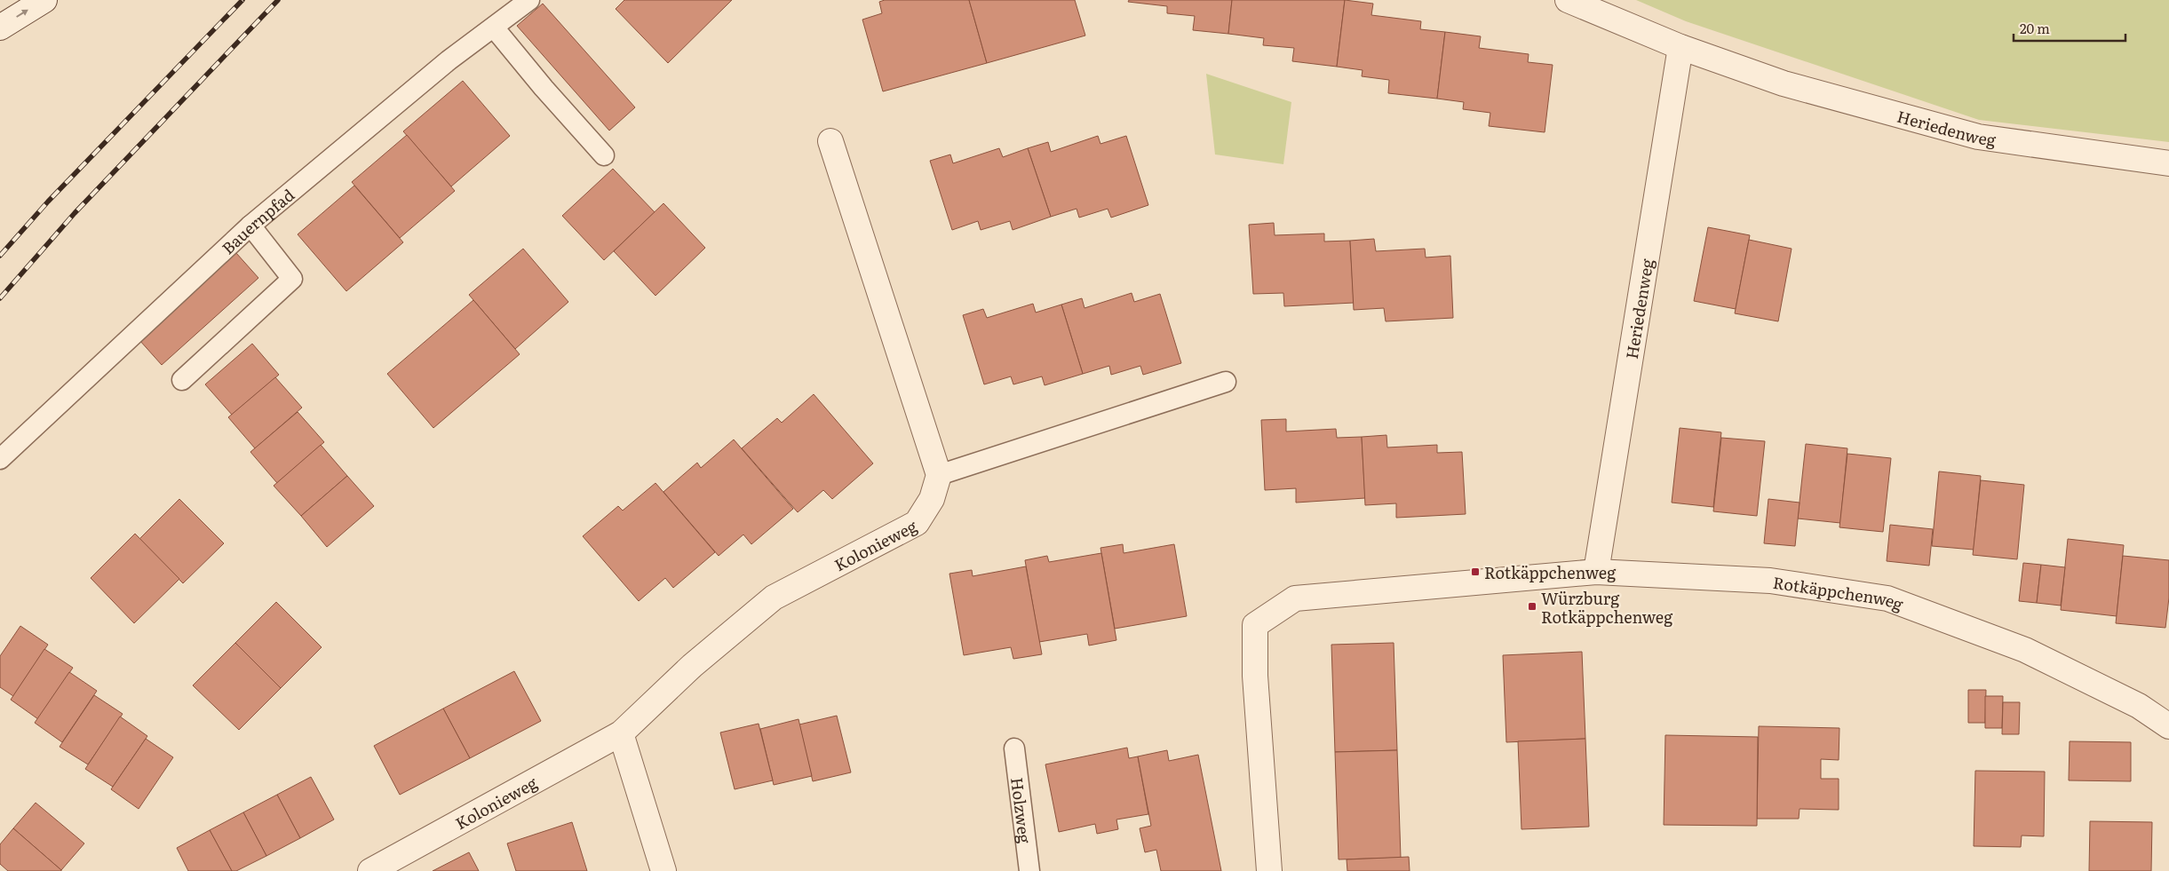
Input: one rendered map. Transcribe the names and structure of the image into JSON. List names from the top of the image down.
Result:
{
  "streets": {
    "street": ["Heriedenweg", "Kolonieweg", "Rotkäppchenweg"],
    "lane": ["Bauernpfad", "Holzweg"]
  },
  "crossings": [
    ["Heriedenweg", "Rotkäppchenweg"]
  ],
  "places": {
    "transit": ["Rotkäppchenweg", "Würzburg Rotkäppchenweg"]
  },
  "scale_bar": "20 m"
}
